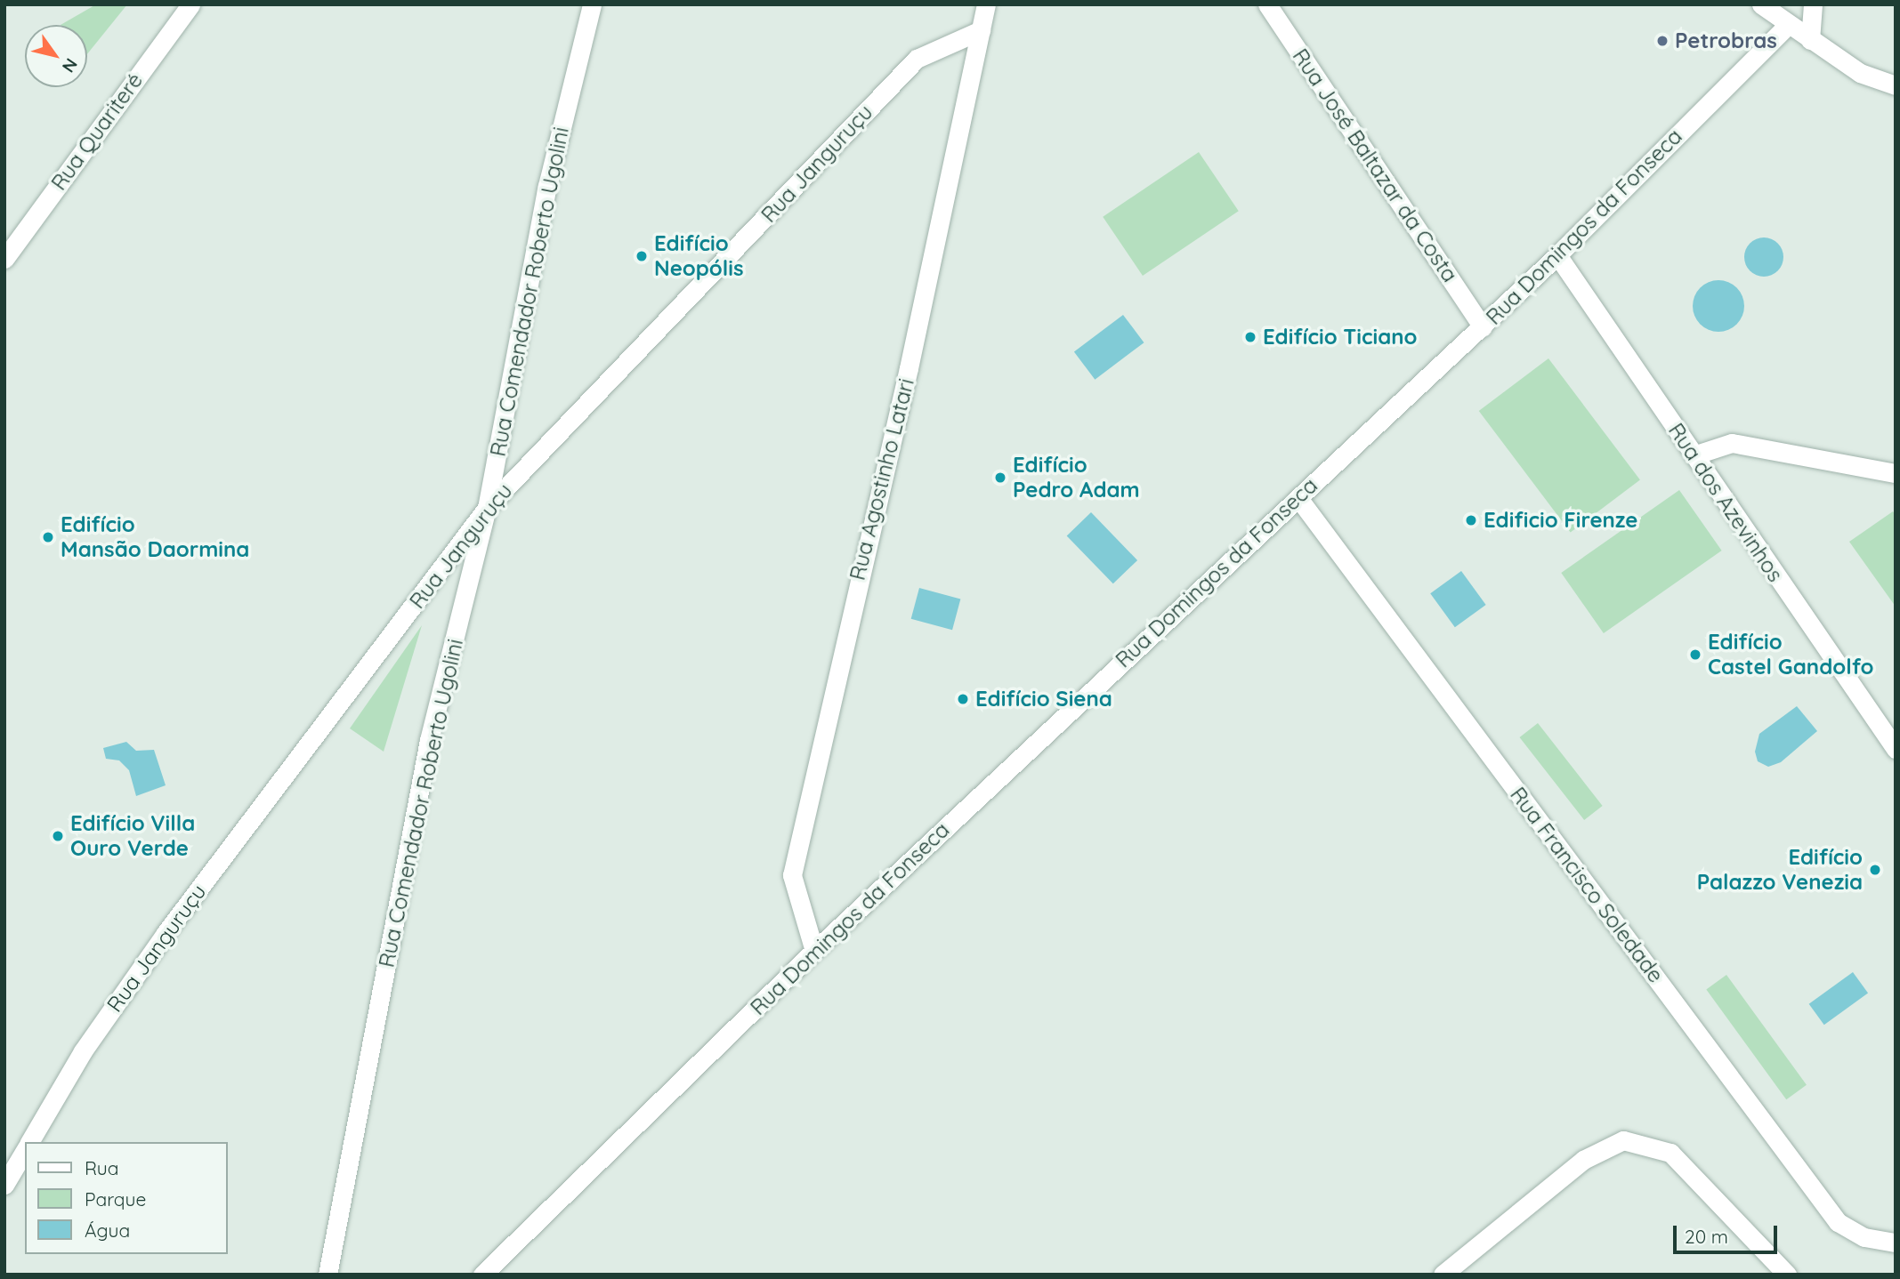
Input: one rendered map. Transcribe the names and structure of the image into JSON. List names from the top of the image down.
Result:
{
  "streets": {
    "street": [
      "Rua Quariteré",
      "Rua Janguruçu",
      "Rua José Baltazar da Costa",
      "Rua Domingos da Fonseca",
      "Rua Comendador Roberto Ugolini",
      "Rua Agostinho Latari",
      "Rua dos Azevinhos",
      "Rua Francisco Soledade"
    ]
  },
  "crossings": [
    ["Rua Janguruçu", "Rua Comendador Roberto Ugolini"],
    ["Rua Janguruçu", "Rua Agostinho Latari"],
    ["Rua José Baltazar da Costa", "Rua Domingos da Fonseca"],
    ["Rua Domingos da Fonseca", "Rua Agostinho Latari"],
    ["Rua Domingos da Fonseca", "Rua dos Azevinhos"],
    ["Rua Domingos da Fonseca", "Rua Francisco Soledade"]
  ],
  "places": [
    "Petrobras",
    "Edifício Neopólis",
    "Edifício Ticiano",
    "Edifício Pedro Adam",
    "Edificio Firenze",
    "Edifício Mansão Daormina",
    "Edifício Castel Gandolfo",
    "Edifício Siena",
    "Edifício Villa Ouro Verde",
    "Edifício Palazzo Venezia"
  ],
  "legend": ["Rua", "Parque", "Água"],
  "scale_bar": "20 m",
  "north": "bottom right"
}
